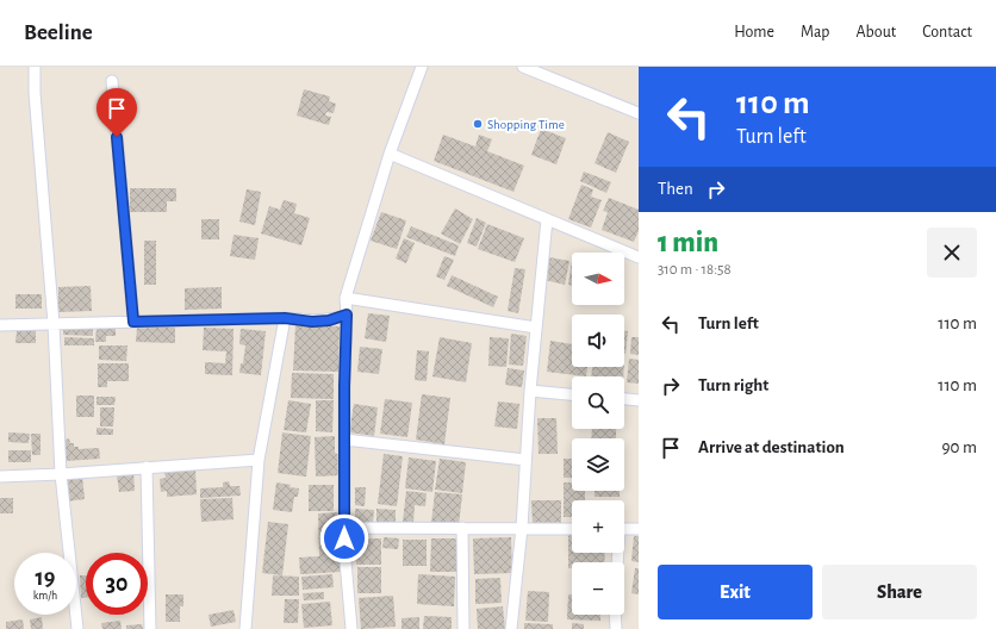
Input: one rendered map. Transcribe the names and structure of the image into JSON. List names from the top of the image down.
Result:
{
  "places": ["Shopping Time"],
  "north": "right",
  "page": {
    "header": "Beeline",
    "nav": [
      "Home",
      "Map",
      "About",
      "Contact"
    ],
    "turn": ["110 m", "Turn left"],
    "then": "Then",
    "heading": ["1 min", "310 m · 18:58"],
    "map_buttons": ["+", "−"],
    "list": [
      {
        "name": "Turn left",
        "value": "110 m"
      },
      {
        "name": "Turn right",
        "value": "110 m"
      },
      {
        "name": "Arrive at destination",
        "value": "90 m"
      }
    ],
    "speed": "19 km/h",
    "limit": "30",
    "buttons": ["Exit", "Share"]
  }
}
